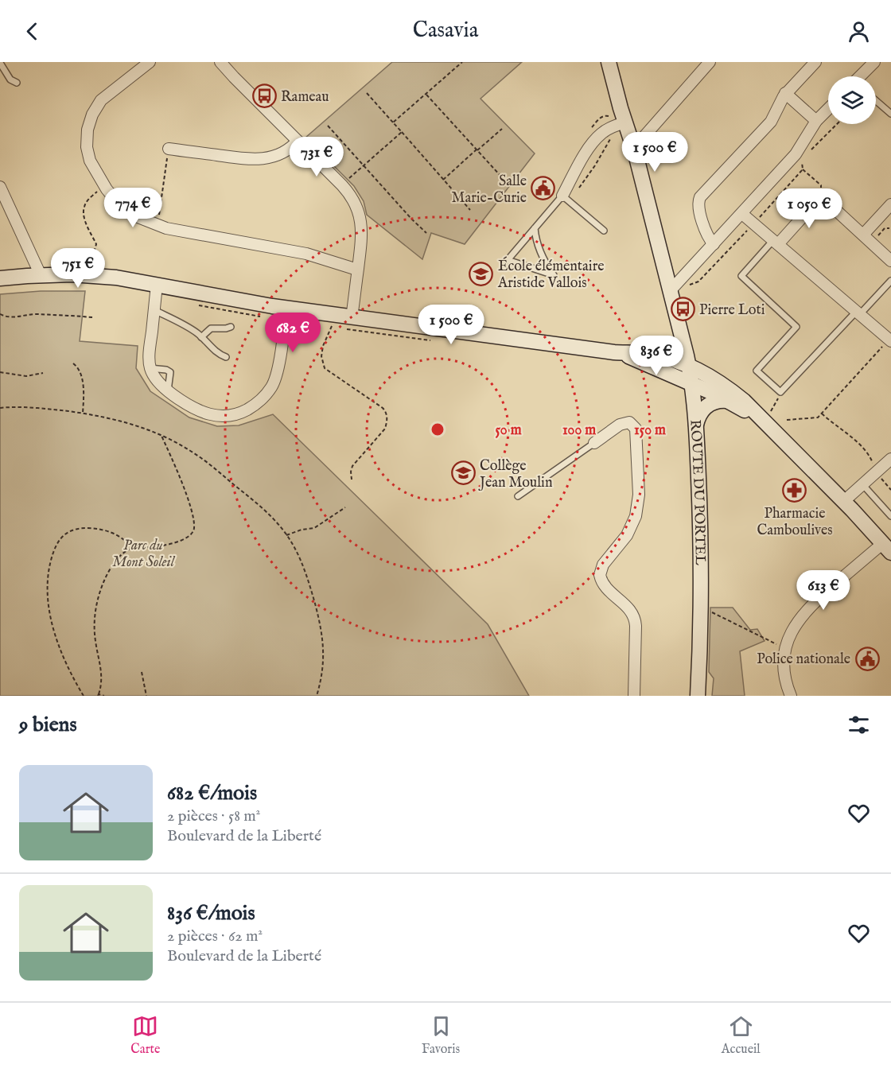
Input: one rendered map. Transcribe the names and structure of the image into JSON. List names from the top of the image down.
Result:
{
  "streets": {
    "main road": ["ROUTE DU PORTEL"]
  },
  "parks": ["Parc du Mont Soleil"],
  "places": {
    "bus stop": ["Rameau", "Pierre Loti"],
    "public building": ["Salle Marie-Curie", "Police nationale"],
    "school or university": ["École élémentaire Aristide Vallois", "Collège Jean Moulin"],
    "pharmacy": ["Pharmacie Camboulives"]
  },
  "page": {
    "header": "Casavia",
    "price": [
      "1 500 €",
      "731 €",
      "774 €",
      "1 050 €",
      "751 €",
      "1 500 €",
      "682 €",
      "836 €",
      "613 €"
    ],
    "heading": "9 biens",
    "list": [
      {
        "name": "682 €/mois",
        "note": "2 pièces · 58 m² · Boulevard de la Liberté"
      },
      {
        "name": "836 €/mois",
        "note": "2 pièces · 62 m² · Boulevard de la Liberté"
      }
    ],
    "tabs": ["Carte", "Favoris", "Accueil"]
  },
  "rings": ["50 m", "100 m", "150 m"]
}
